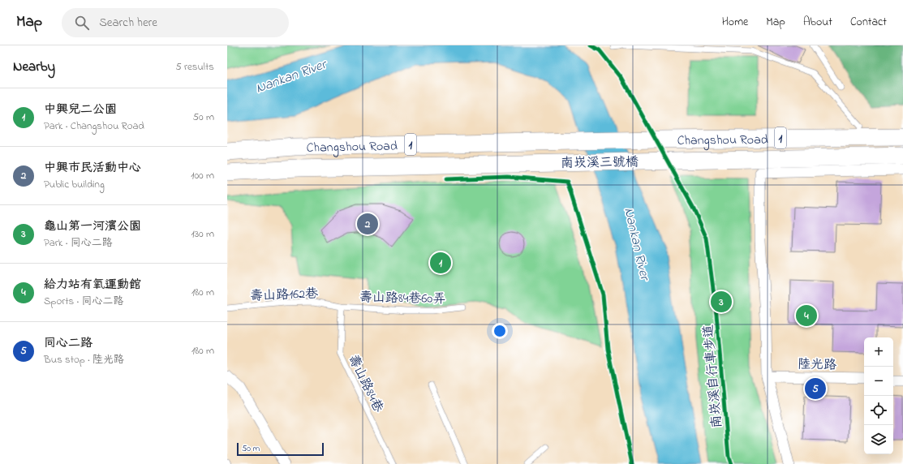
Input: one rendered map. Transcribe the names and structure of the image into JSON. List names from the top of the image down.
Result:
{
  "streets": {
    "main road": ["1", "Changshou Road", "南崁溪三號橋"],
    "street": ["陸光路"],
    "lane": ["壽山路162巷", "壽山路84巷60弄", "壽山路84巷"],
    "cycle path": ["南崁溪自行車步道"]
  },
  "crossings": [
    ["Changshou Road", "南崁溪三號橋"],
    ["壽山路162巷", "壽山路84巷60弄"],
    ["壽山路162巷", "壽山路84巷"],
    ["壽山路84巷60弄", "壽山路84巷"]
  ],
  "water": ["Nankan River"],
  "scale_bar": "50 m",
  "page": {
    "header": "Map",
    "search": "Search here",
    "nav": [
      "Home",
      "Map",
      "About",
      "Contact"
    ],
    "heading": ["Nearby", "5 results"],
    "list": [
      {
        "mark": "1",
        "name": "中興兒二公園",
        "note": "Park · Changshou Road",
        "value": "50 m"
      },
      {
        "mark": "2",
        "name": "中興市民活動中心",
        "note": "Public building",
        "value": "100 m"
      },
      {
        "mark": "3",
        "name": "龜山第一河濱公園",
        "note": "Park · 同心二路",
        "value": "130 m"
      },
      {
        "mark": "4",
        "name": "給力站有氧運動館",
        "note": "Sports · 同心二路",
        "value": "180 m"
      },
      {
        "mark": "5",
        "name": "同心二路",
        "note": "Bus stop · 陸光路",
        "value": "180 m"
      }
    ],
    "pins": [
      "2",
      "1",
      "3",
      "4",
      "5"
    ],
    "map_buttons": ["+", "−"],
    "scale": "50 m"
  }
}
